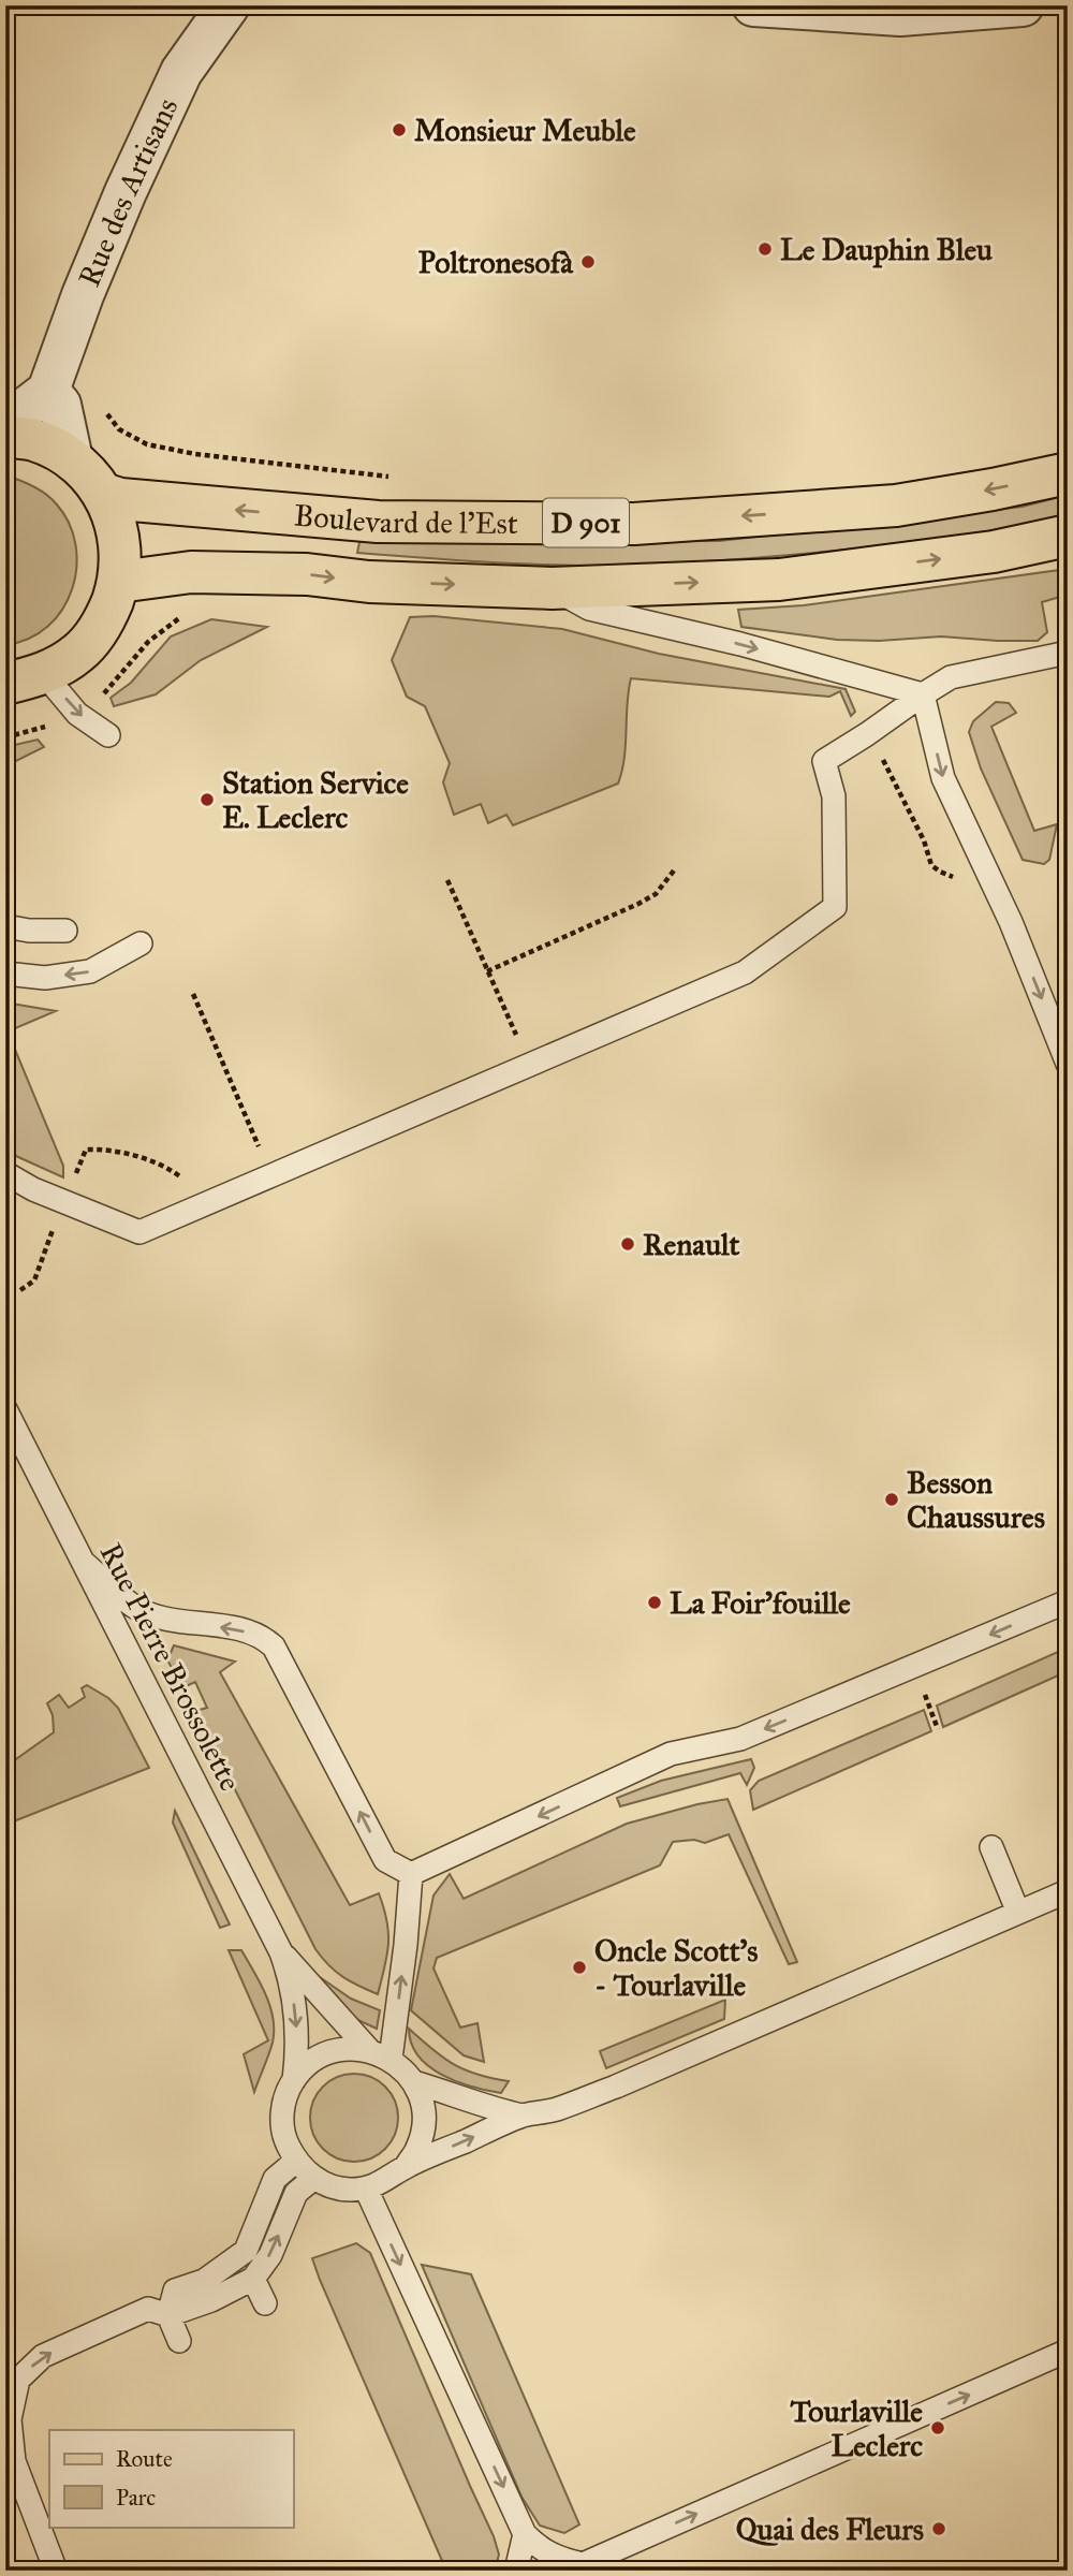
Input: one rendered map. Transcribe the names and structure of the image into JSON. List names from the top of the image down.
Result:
{
  "streets": {
    "main road": ["Boulevard de l'Est", "D 901"],
    "street": ["Rue des Artisans"],
    "lane": ["Rue Pierre Brossolette"]
  },
  "places": [
    "Monsieur Meuble",
    "Le Dauphin Bleu",
    "Poltronesofà",
    "Station Service E. Leclerc",
    "Renault",
    "Besson Chaussures",
    "La Foir'fouille",
    "Oncle Scott's - Tourlaville",
    "Tourlaville Leclerc",
    "Quai des Fleurs"
  ],
  "legend": ["Route", "Parc"]
}
